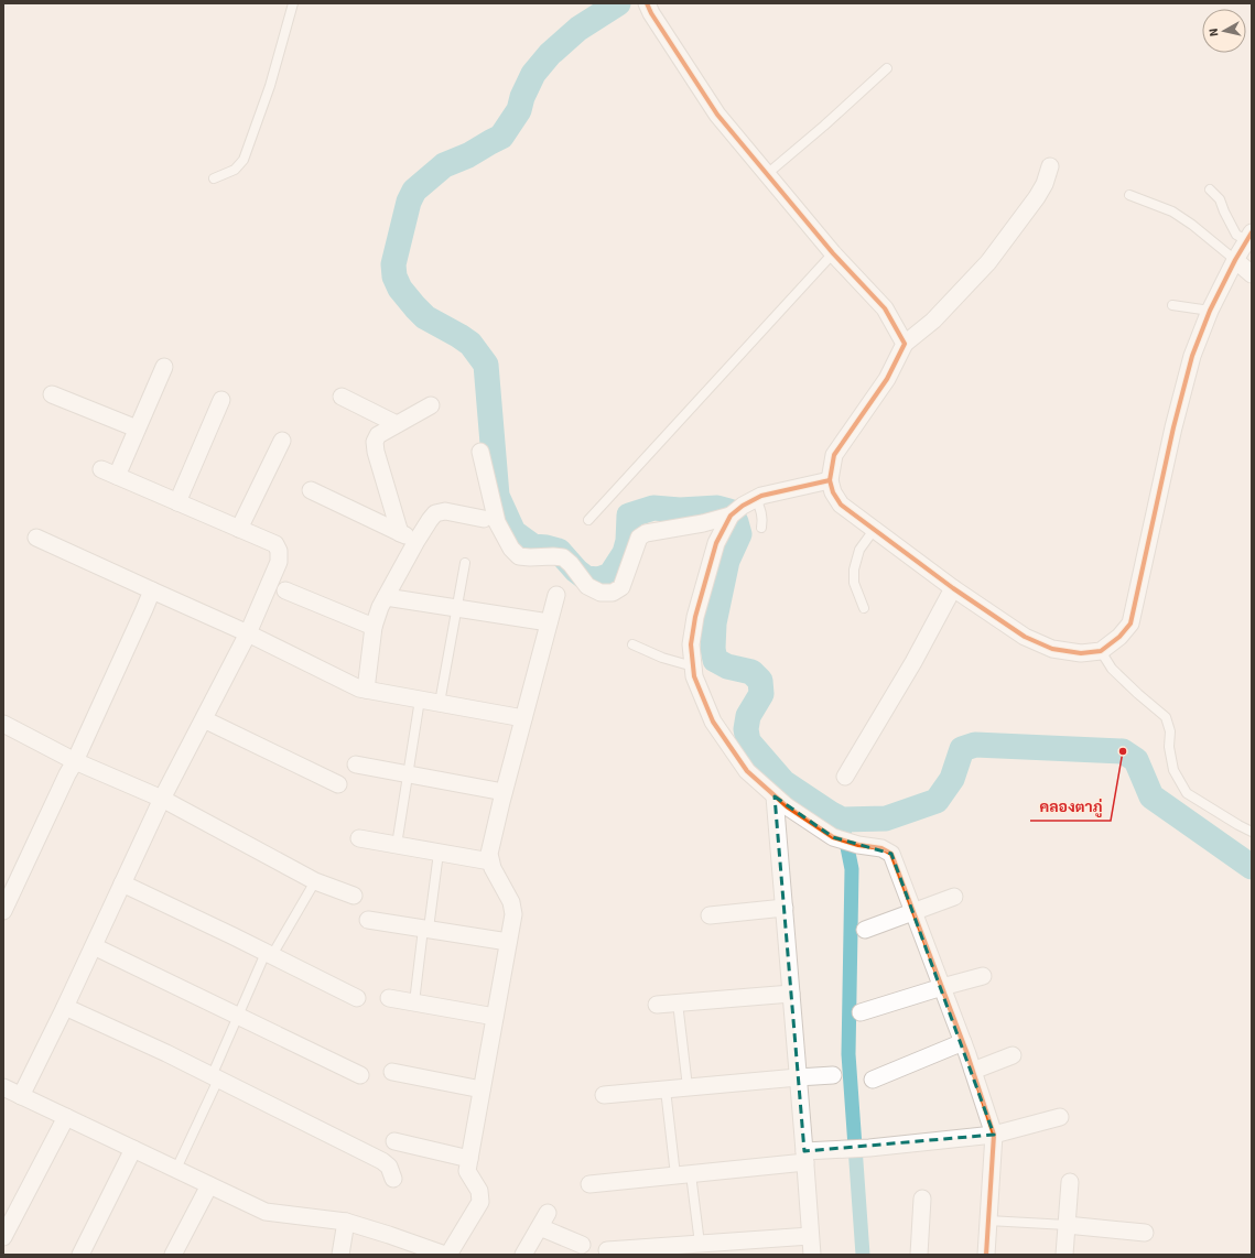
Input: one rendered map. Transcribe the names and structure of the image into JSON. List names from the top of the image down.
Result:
{
  "places": ["คลองตาภู่"],
  "north": "left"
}
